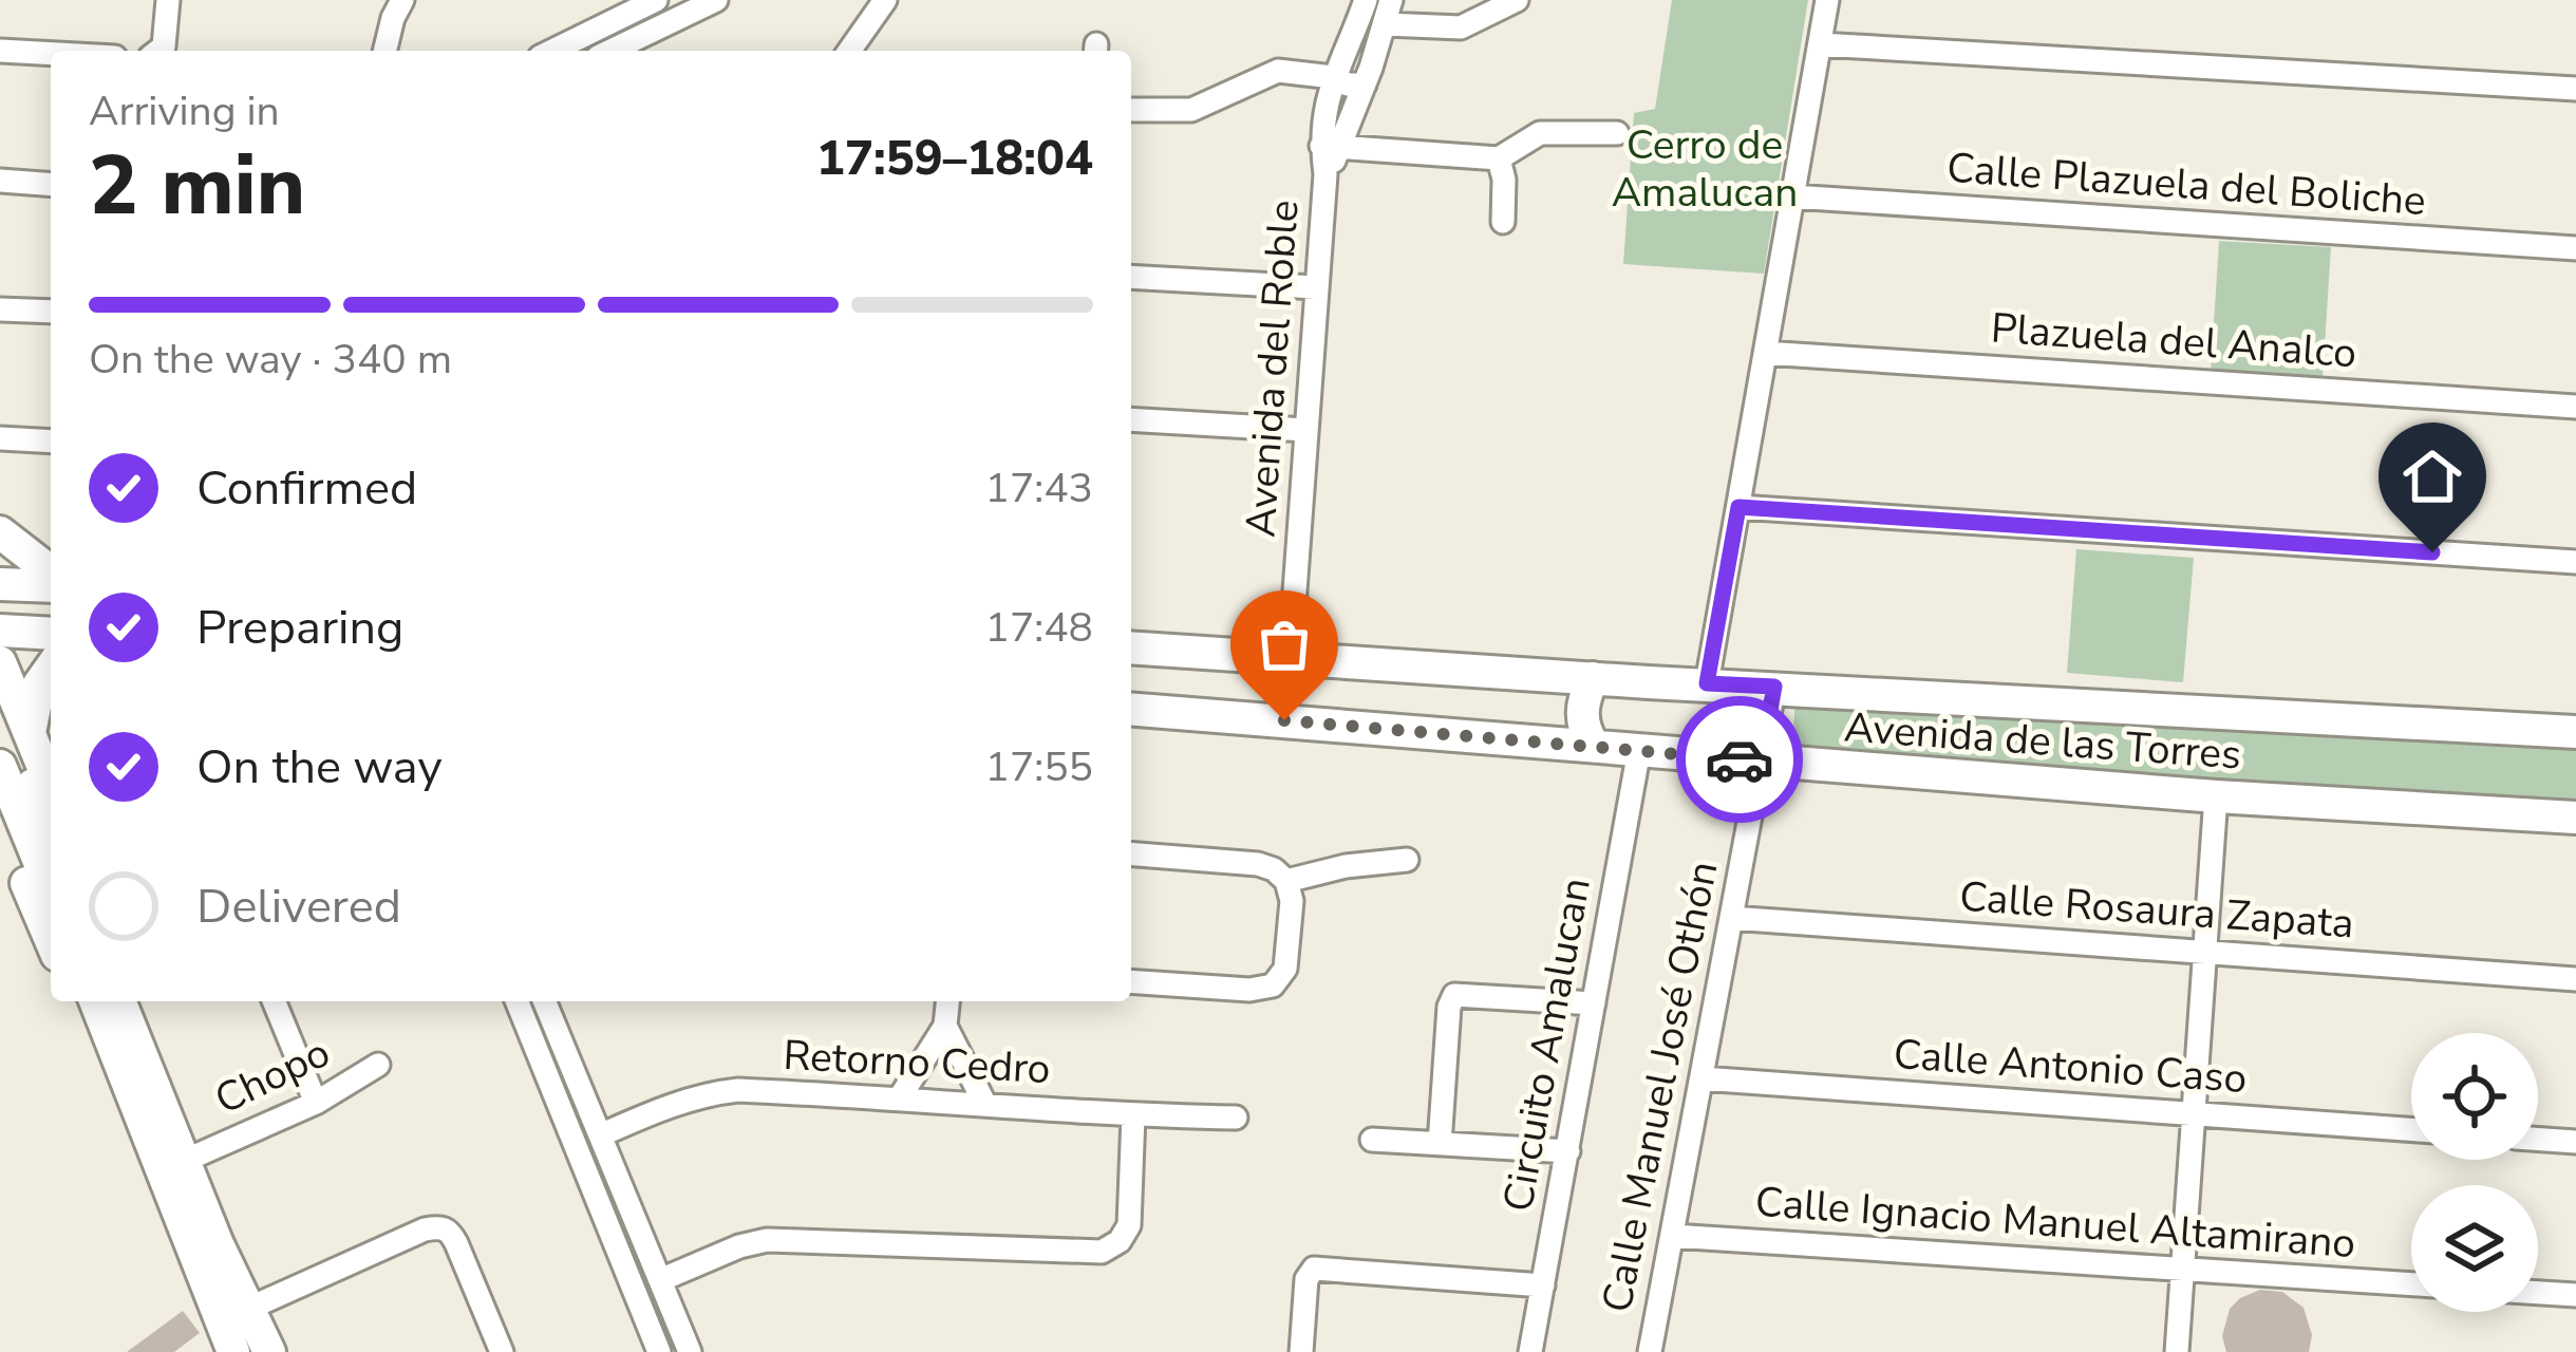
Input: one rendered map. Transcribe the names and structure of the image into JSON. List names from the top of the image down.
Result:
{
  "streets": {
    "street": [
      "Calle Plazuela del Boliche",
      "Plazuela del Analco",
      "Avenida del Roble",
      "Avenida de las Torres",
      "Calle Rosaura Zapata",
      "Circuito Amalucan",
      "Retorno Cedro",
      "Calle Antonio Caso",
      "Chopo",
      "Calle Manuel José Othón",
      "Calle Ignacio Manuel Altamirano"
    ]
  },
  "crossings": [
    ["Avenida del Roble", "Avenida de las Torres"],
    ["Avenida de las Torres", "Circuito Amalucan"],
    ["Avenida de las Torres", "Calle Manuel José Othón"],
    ["Calle Rosaura Zapata", "Calle Manuel José Othón"],
    ["Calle Antonio Caso", "Calle Manuel José Othón"],
    ["Calle Manuel José Othón", "Calle Ignacio Manuel Altamirano"]
  ],
  "parks": ["Cerro de Amalucan"],
  "page": {
    "heading": ["2 min", "Arriving in", "17:59–18:04"],
    "bar": "On the way · 340 m",
    "list": [
      ["Confirmed", "17:43"],
      ["Preparing", "17:48"],
      ["On the way", "17:55"],
      "Delivered"
    ]
  }
}
